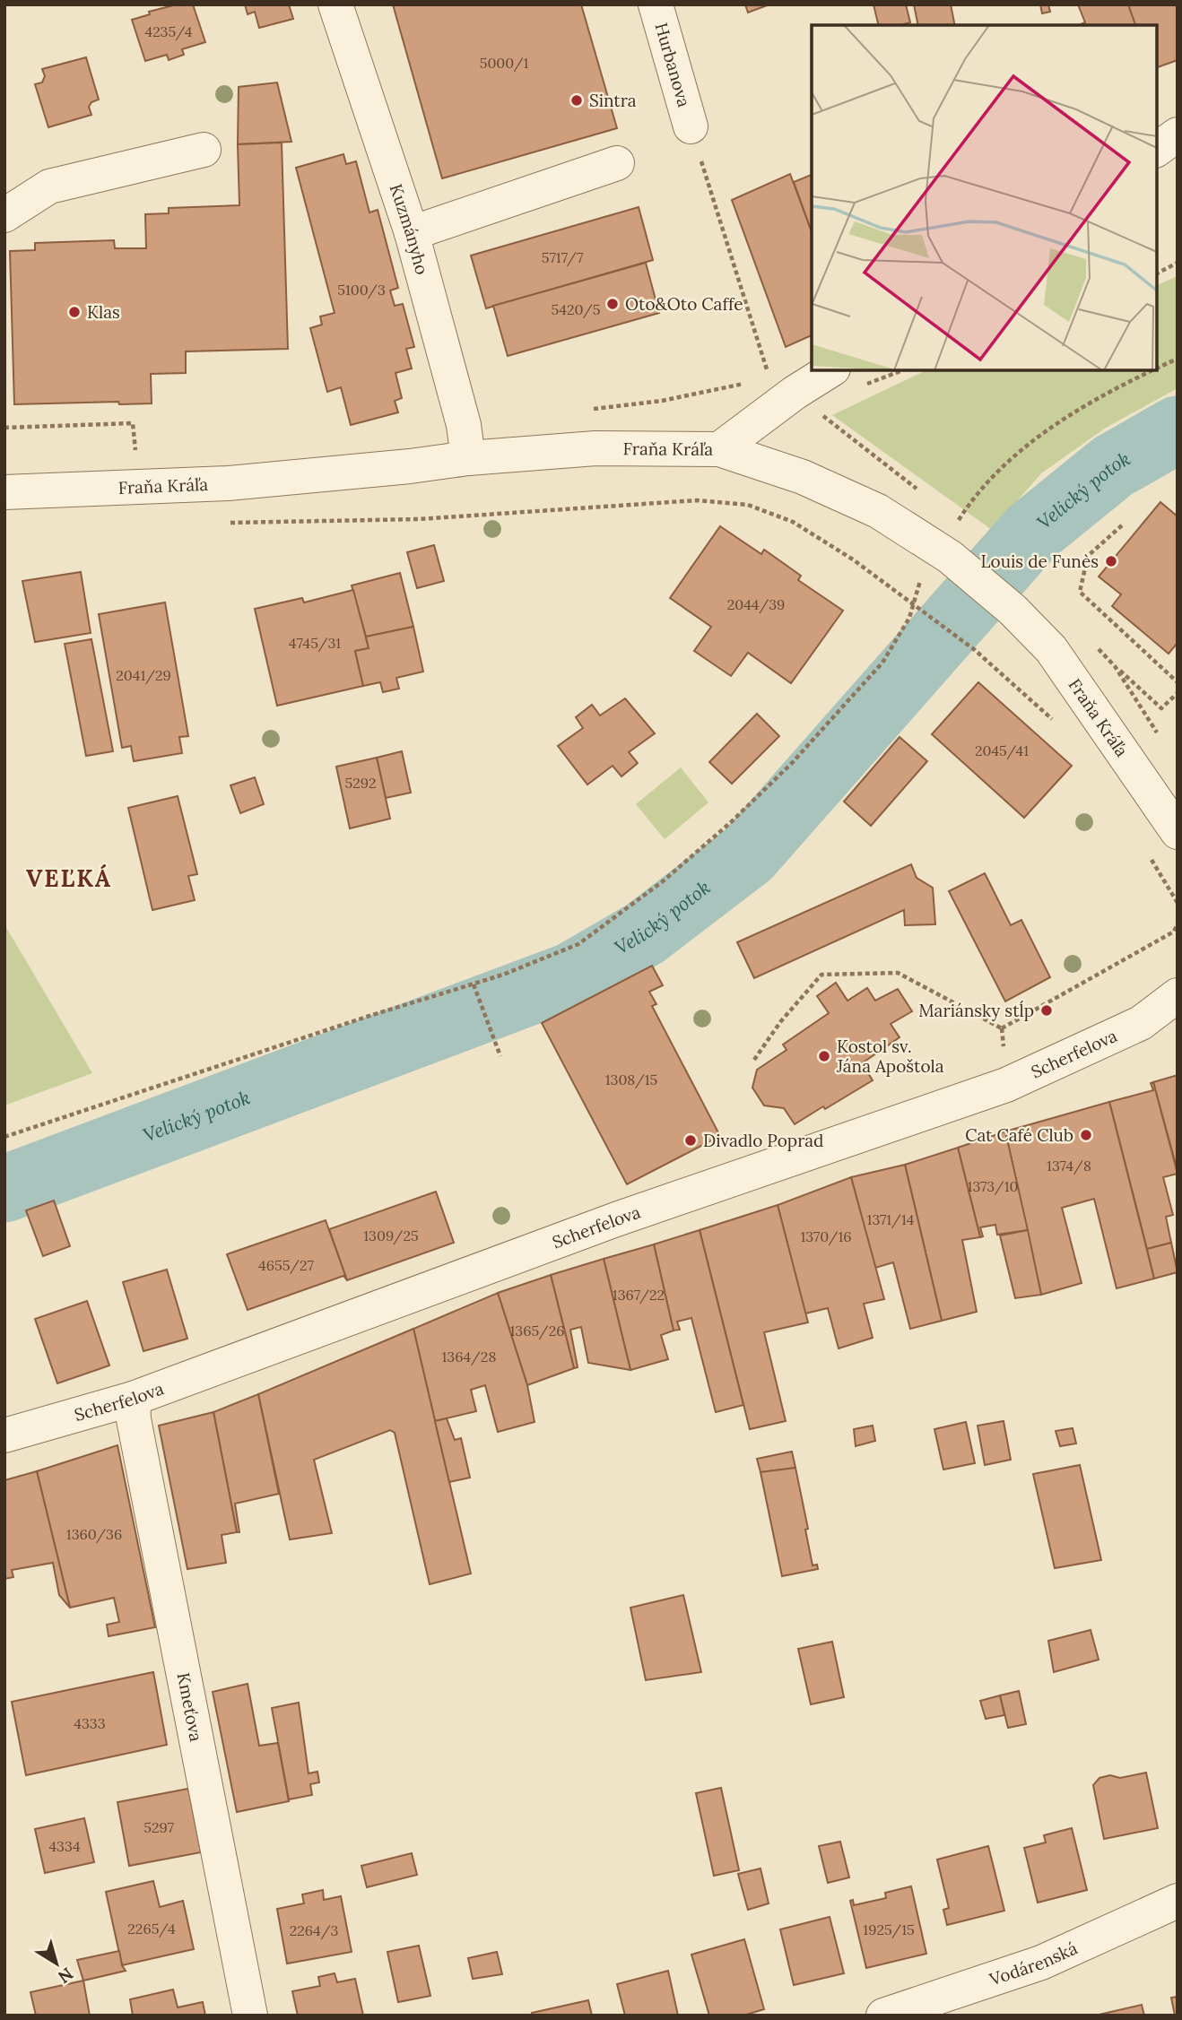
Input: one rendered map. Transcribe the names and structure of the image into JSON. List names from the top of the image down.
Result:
{
  "streets": {
    "street": [
      "Hurbanova",
      "Kuzmányho",
      "Fraňa Kráľa",
      "Scherfelova",
      "Kmeťova",
      "Vodárenská"
    ]
  },
  "crossings": [
    ["Kuzmányho", "Fraňa Kráľa"],
    ["Scherfelova", "Kmeťova"]
  ],
  "districts": ["VEĽKÁ"],
  "water": ["Velický potok"],
  "places": [
    "Sintra",
    "Oto&Oto Caffe",
    "Klas",
    "Louis de Funès",
    "Mariánsky stĺp",
    "Kostol sv. Jána Apoštola",
    "Cat Café Club",
    "Divadlo Poprad"
  ],
  "house_numbers": [
    "4235/4",
    "5000/1",
    "5717/7",
    "5100/3",
    "5420/5",
    "2044/39",
    "4745/31",
    "2041/29",
    "2045/41",
    "5292",
    "1308/15",
    "1374/8",
    "1373/10",
    "1371/14",
    "1309/25",
    "1370/16",
    "4655/27",
    "1367/22",
    "1365/26",
    "1364/28",
    "1360/36",
    "4333",
    "5297",
    "4334",
    "2265/4",
    "1925/15",
    "2264/3"
  ],
  "north": "bottom right"
}
